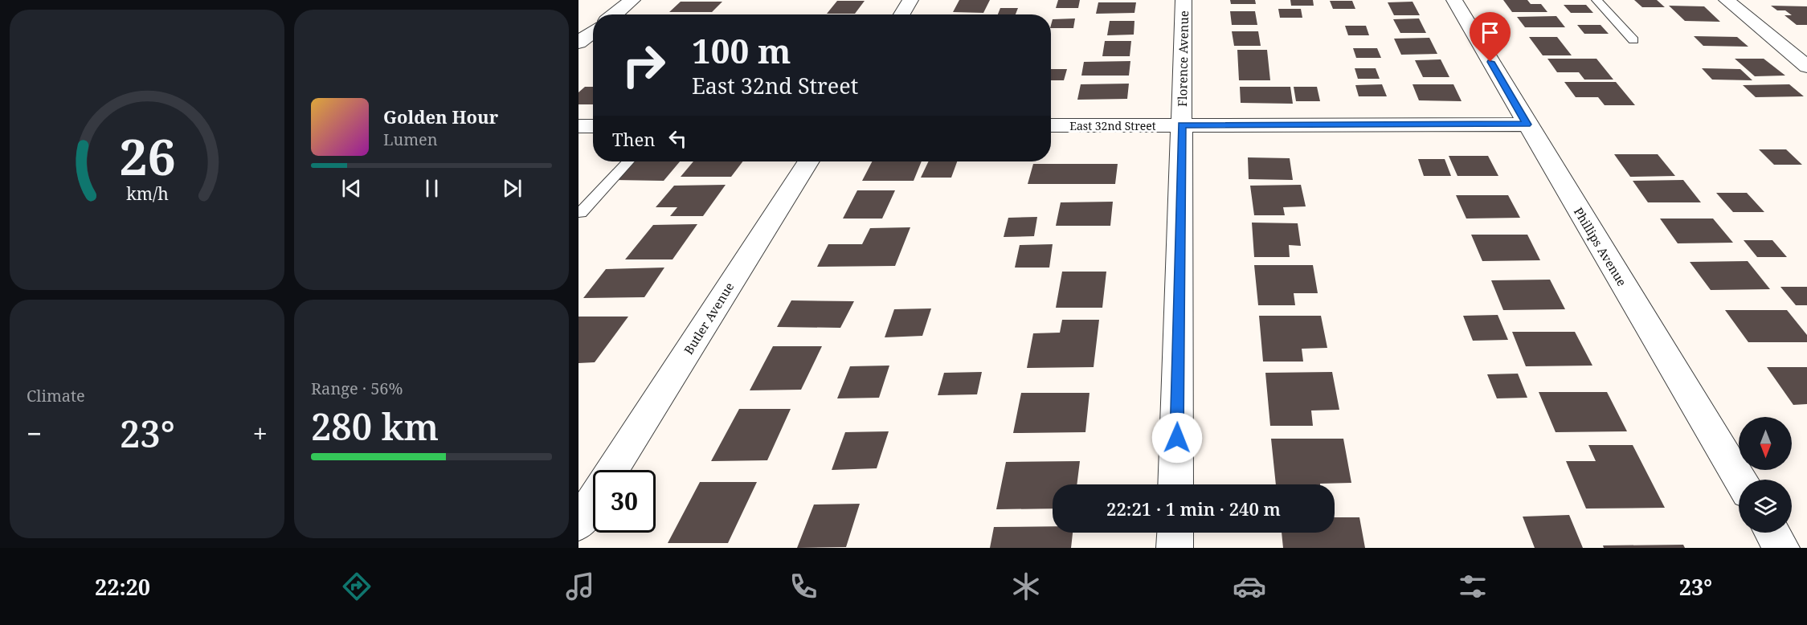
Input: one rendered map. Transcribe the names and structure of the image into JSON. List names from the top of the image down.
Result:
{
  "streets": {
    "street": [
      "Florence Avenue",
      "East 32nd Street",
      "Phillips Avenue",
      "Butler Avenue"
    ]
  },
  "crossings": [
    ["Florence Avenue", "East 32nd Street"],
    ["East 32nd Street", "Phillips Avenue"]
  ],
  "north": "bottom",
  "page": {
    "turn": ["100 m", "East 32nd Street"],
    "song": ["Golden Hour", "Lumen"],
    "then": "Then",
    "tile": [
      "Climate",
      ["Range · 56%", "280 km"]
    ],
    "heat": ["−", "23°", "+"],
    "limit": "30",
    "trip": "22:21 · 1 min · 240 m",
    "tabs": ["22:20", "23°"],
    "gauge": ["26", "km/h"]
  }
}
